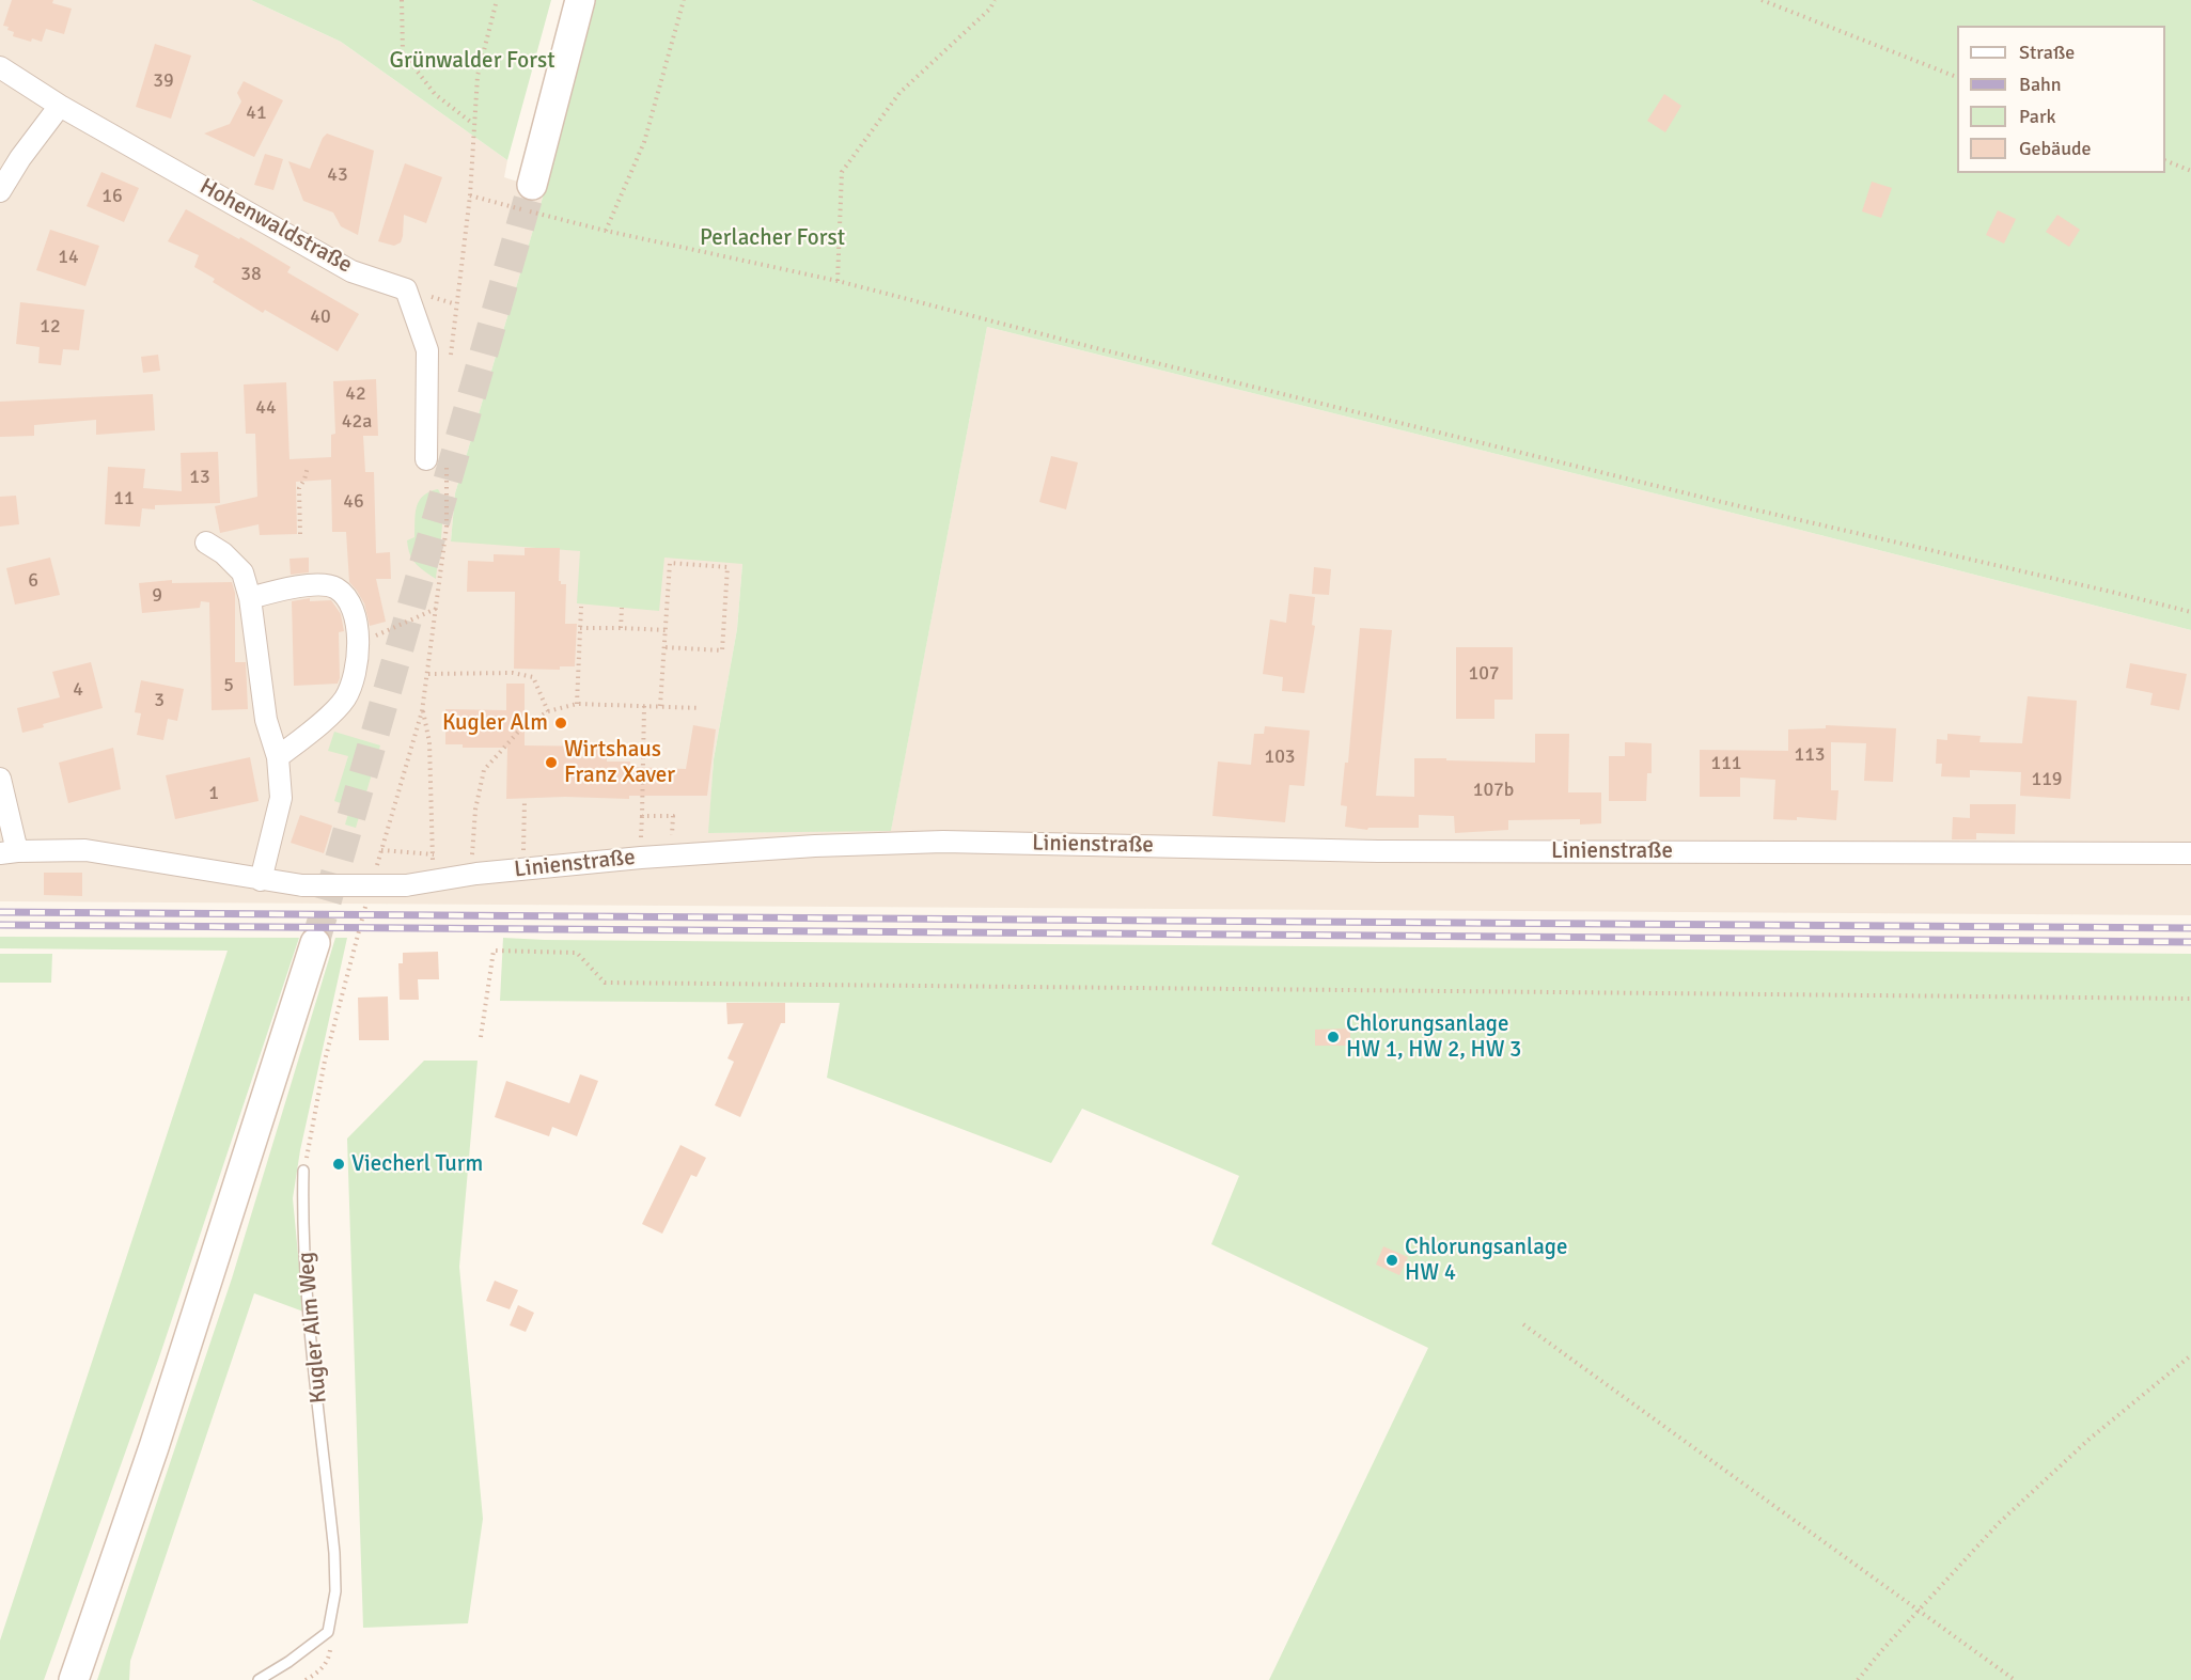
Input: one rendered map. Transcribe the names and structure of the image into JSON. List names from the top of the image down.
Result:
{
  "streets": {
    "street": ["Hohenwaldstraße", "Linienstraße"],
    "lane": ["Kugler Alm Weg"]
  },
  "parks": ["Grünwalder Forst", "Perlacher Forst"],
  "places": [
    "Kugler Alm",
    "Wirtshaus Franz Xaver",
    "Chlorungsanlage HW 1, HW 2, HW 3",
    "Viecherl Turm",
    "Chlorungsanlage HW 4"
  ],
  "house_numbers": [
    "39",
    "41",
    "43",
    "16",
    "14",
    "38",
    "40",
    "12",
    "42",
    "44",
    "42a",
    "13",
    "11",
    "46",
    "6",
    "9",
    "107",
    "5",
    "4",
    "3",
    "113",
    "103",
    "111",
    "119",
    "107b",
    "1"
  ],
  "legend": [
    "Straße",
    "Bahn",
    "Park",
    "Gebäude"
  ]
}
